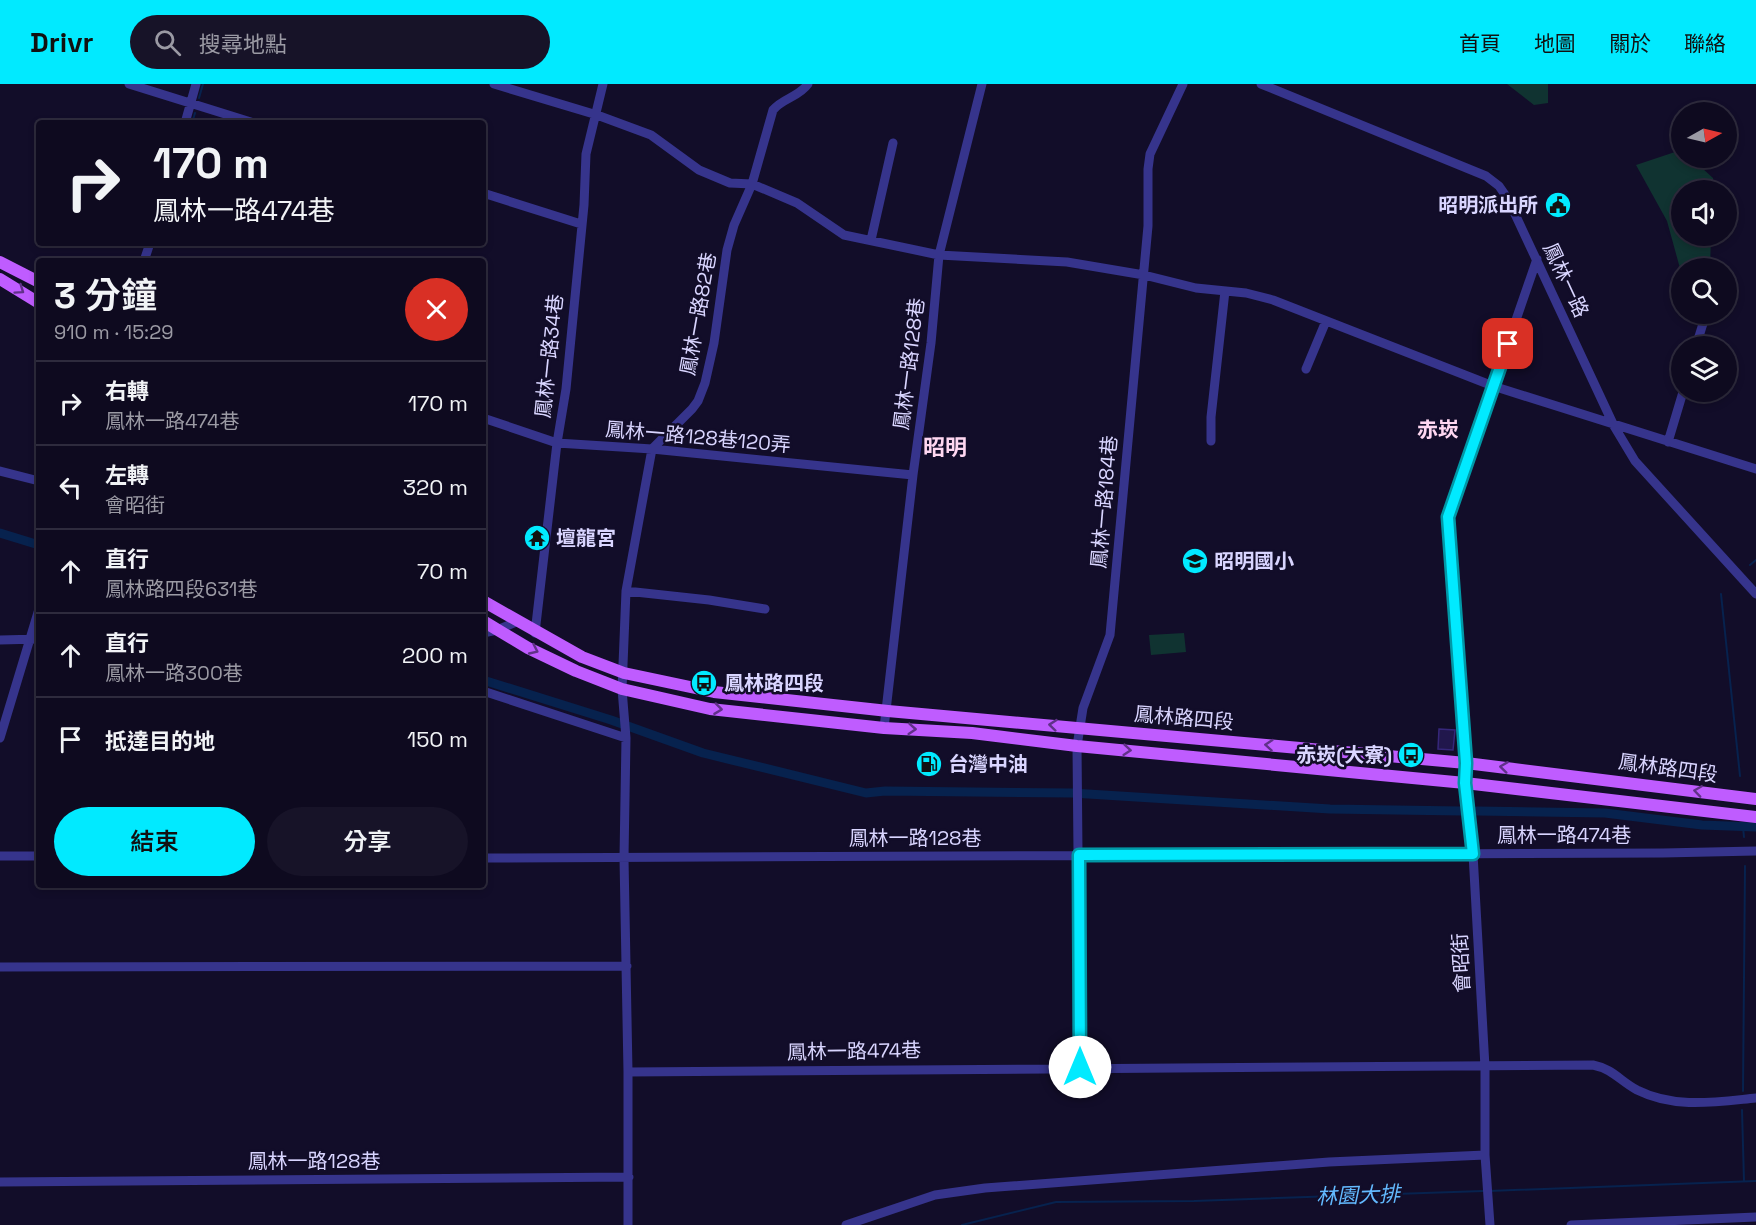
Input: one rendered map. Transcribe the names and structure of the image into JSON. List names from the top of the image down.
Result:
{
  "streets": {
    "main road": ["鳳林路四段"],
    "street": [
      "鳳林一路",
      "鳳林一路82巷",
      "鳳林一路34巷",
      "鳳林一路128巷",
      "鳳林一路128巷120弄",
      "鳳林一路184巷",
      "鳳林一路474巷",
      "會昭街"
    ]
  },
  "crossings": [
    ["鳳林一路82巷", "鳳林一路128巷120弄"],
    ["鳳林一路34巷", "鳳林一路128巷120弄"],
    ["鳳林一路34巷", "鳳林路四段"],
    ["鳳林一路128巷", "鳳林一路128巷120弄"],
    ["鳳林一路128巷", "鳳林路四段"],
    ["鳳林一路128巷", "鳳林一路474巷"],
    ["鳳林一路184巷", "鳳林路四段"],
    ["鳳林路四段", "會昭街"],
    ["鳳林一路474巷", "會昭街"]
  ],
  "districts": ["赤崁", "昭明"],
  "water": ["林園大排"],
  "places": {
    "public building": ["昭明派出所"],
    "temple": ["壇龍宮"],
    "school or university": ["昭明國小"],
    "bus stop": ["鳳林路四段", "赤崁(大寮)"],
    "fuel station": ["台灣中油"]
  },
  "north": "right",
  "page": {
    "header": "Drivr",
    "search": "搜尋地點",
    "nav": [
      "首頁",
      "地圖",
      "關於",
      "聯絡"
    ],
    "turn": ["170 m", "鳳林一路474巷"],
    "heading": ["3 分鐘", "910 m · 15:29"],
    "list": [
      {
        "name": "右轉",
        "note": "鳳林一路474巷",
        "value": "170 m"
      },
      {
        "name": "左轉",
        "note": "會昭街",
        "value": "320 m"
      },
      {
        "name": "直行",
        "note": "鳳林路四段631巷",
        "value": "70 m"
      },
      {
        "name": "直行",
        "note": "鳳林一路300巷",
        "value": "200 m"
      },
      {
        "name": "抵達目的地",
        "value": "150 m"
      }
    ],
    "buttons": ["結束", "分享"]
  }
}
